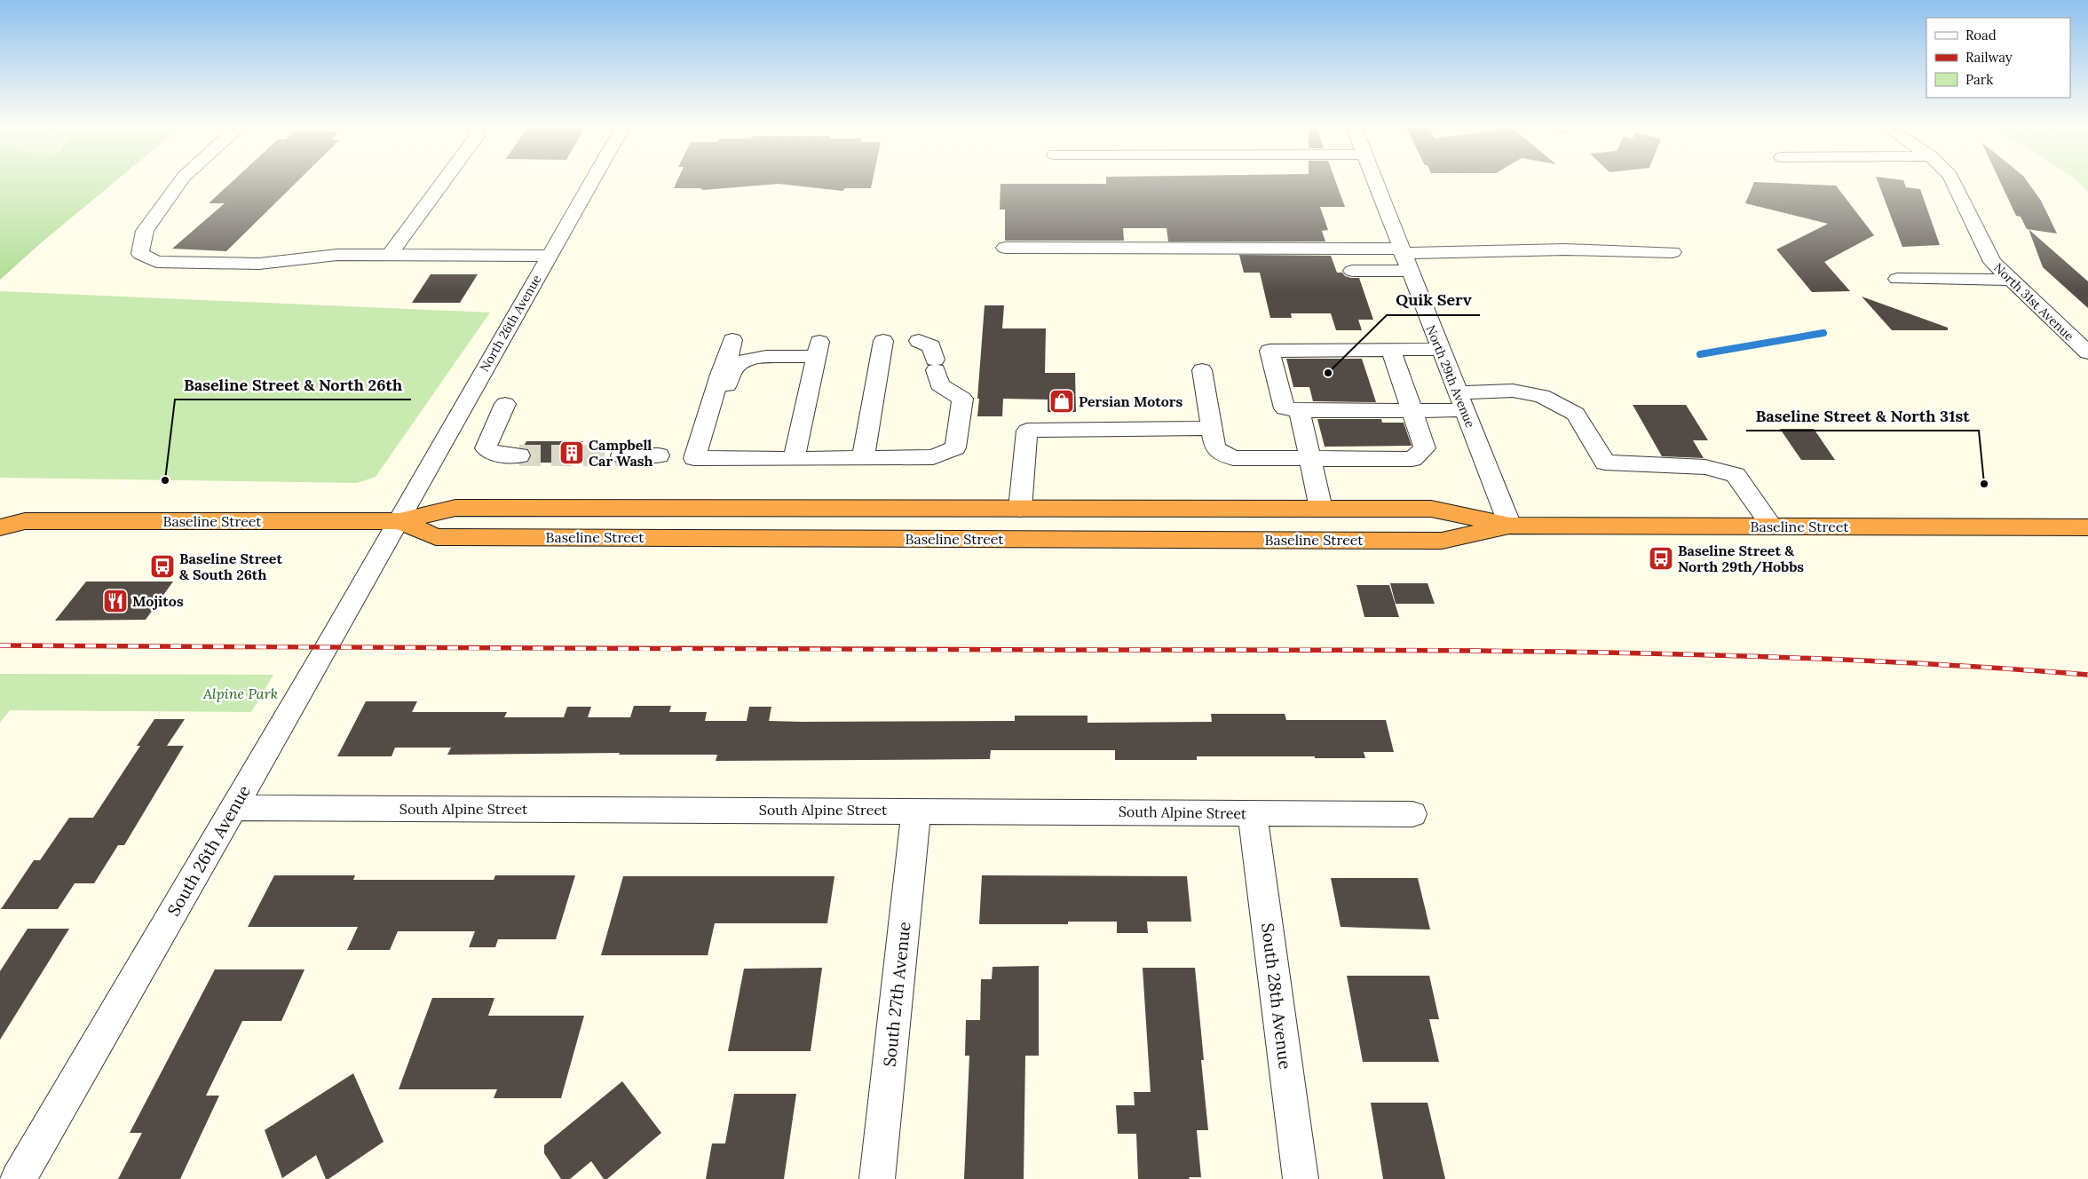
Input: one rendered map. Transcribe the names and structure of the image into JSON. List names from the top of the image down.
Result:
{
  "streets": {
    "highway": ["Baseline Street"],
    "street": [
      "North 31st Avenue",
      "North 26th Avenue",
      "North 29th Avenue",
      "South Alpine Street",
      "South 26th Avenue",
      "South 27th Avenue",
      "South 28th Avenue"
    ]
  },
  "crossings": [
    ["North 26th Avenue", "Baseline Street"],
    ["North 26th Avenue", "South 26th Avenue"],
    ["North 29th Avenue", "Baseline Street"],
    ["Baseline Street", "South 26th Avenue"],
    ["South Alpine Street", "South 26th Avenue"],
    ["South Alpine Street", "South 27th Avenue"],
    ["South Alpine Street", "South 28th Avenue"]
  ],
  "parks": ["Alpine Park"],
  "places": {
    "other": ["Quik Serv", "Baseline Street & North 26th", "Baseline Street & North 31st"],
    "shop": ["Persian Motors"],
    "building": ["Campbell Car Wash"],
    "bus stop": ["Baseline Street & North 29th/Hobbs", "Baseline Street & South 26th"],
    "restaurant": ["Mojitos"]
  },
  "legend": ["Road", "Railway", "Park"]
}
